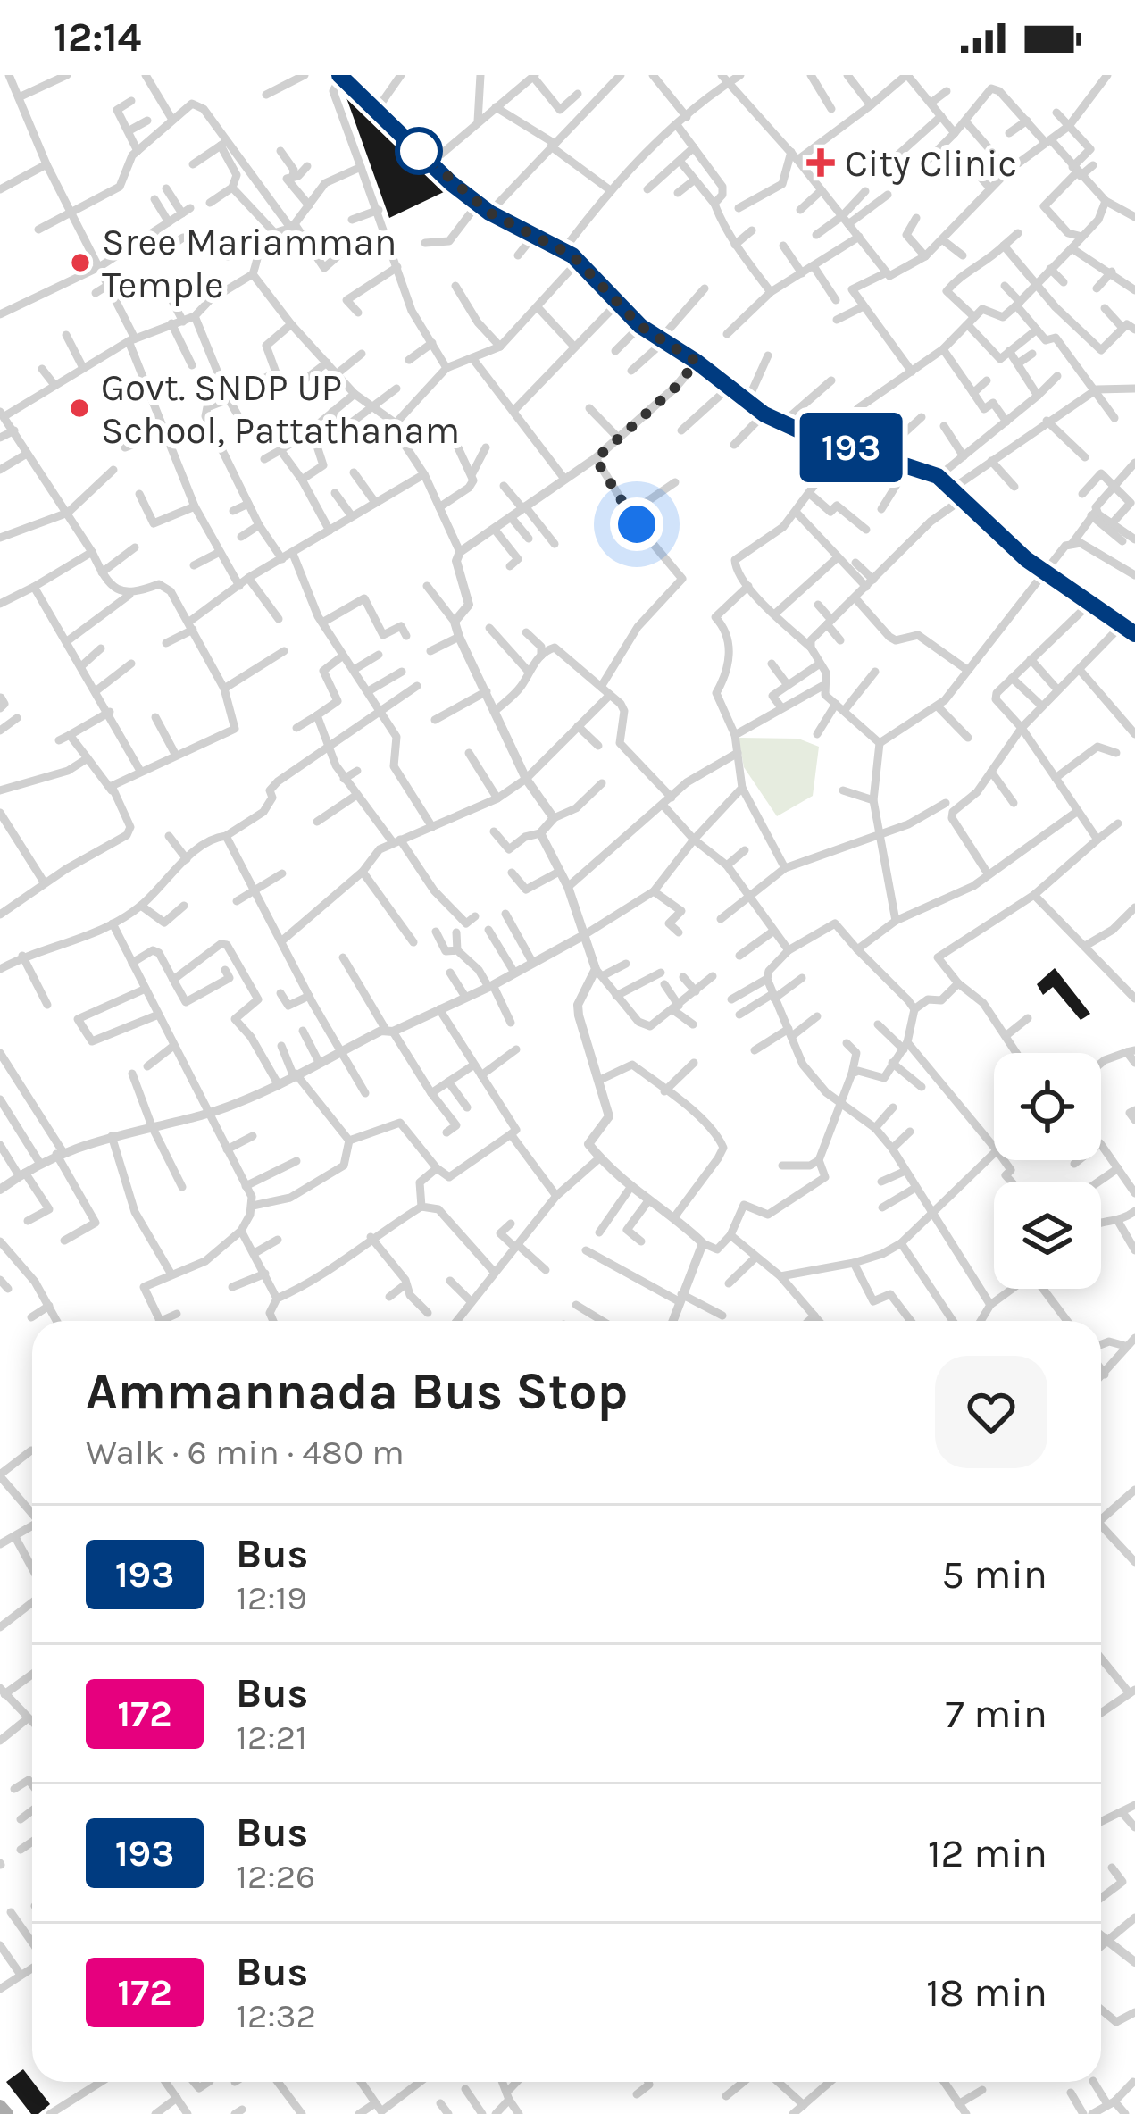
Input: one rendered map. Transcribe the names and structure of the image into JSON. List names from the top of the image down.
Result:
{
  "places": {
    "health": ["City Clinic"],
    "other": ["Sree Mariamman Temple", "Govt. SNDP UP School, Pattathanam"]
  },
  "lines": ["bus line 193"],
  "page": {
    "status": "12:14",
    "on_map": "193",
    "heading": ["Ammannada Bus Stop", "Walk · 6 min · 480 m"],
    "list": [
      {
        "mark": "193",
        "name": "Bus",
        "note": "12:19",
        "value": "5 min"
      },
      {
        "mark": "172",
        "name": "Bus",
        "note": "12:21",
        "value": "7 min"
      },
      {
        "mark": "193",
        "name": "Bus",
        "note": "12:26",
        "value": "12 min"
      },
      {
        "mark": "172",
        "name": "Bus",
        "note": "12:32",
        "value": "18 min"
      }
    ]
  }
}
